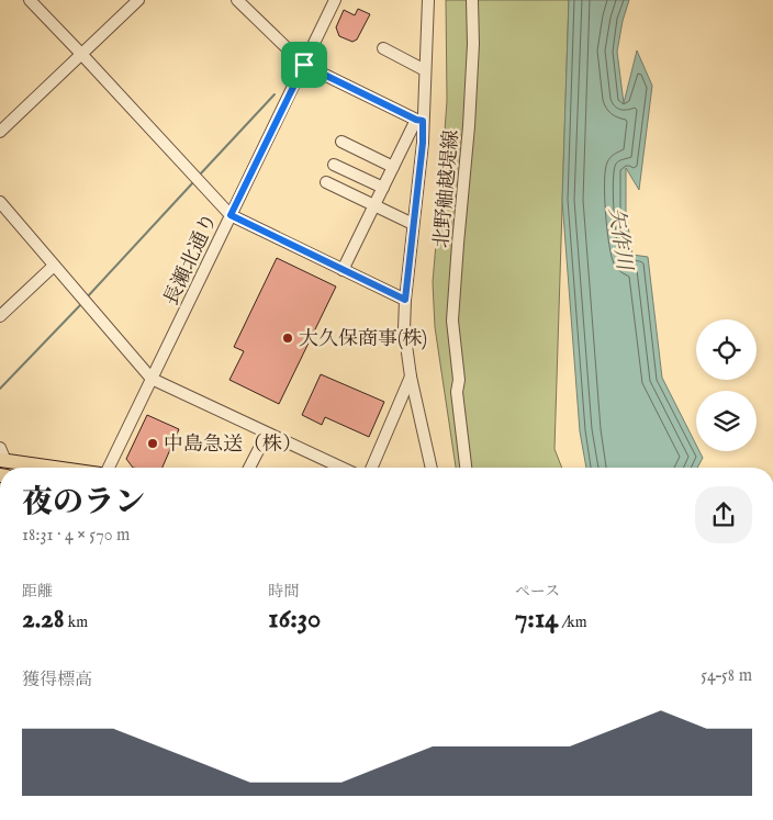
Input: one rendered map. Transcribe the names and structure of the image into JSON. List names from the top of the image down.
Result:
{
  "streets": {
    "street": ["北野舳越堤線", "長瀬北通り"]
  },
  "water": ["矢作川"],
  "places": ["大久保商事(株)", "中島急送（株）"],
  "page": {
    "heading": ["夜のラン", "18:31 · 4 × 570 m"],
    "stats": [
      ["距離", "2.28 km"],
      ["時間", "16:30"],
      ["ペース", "7:14 /km"]
    ],
    "chart": ["獲得標高", "54–58 m"]
  }
}
